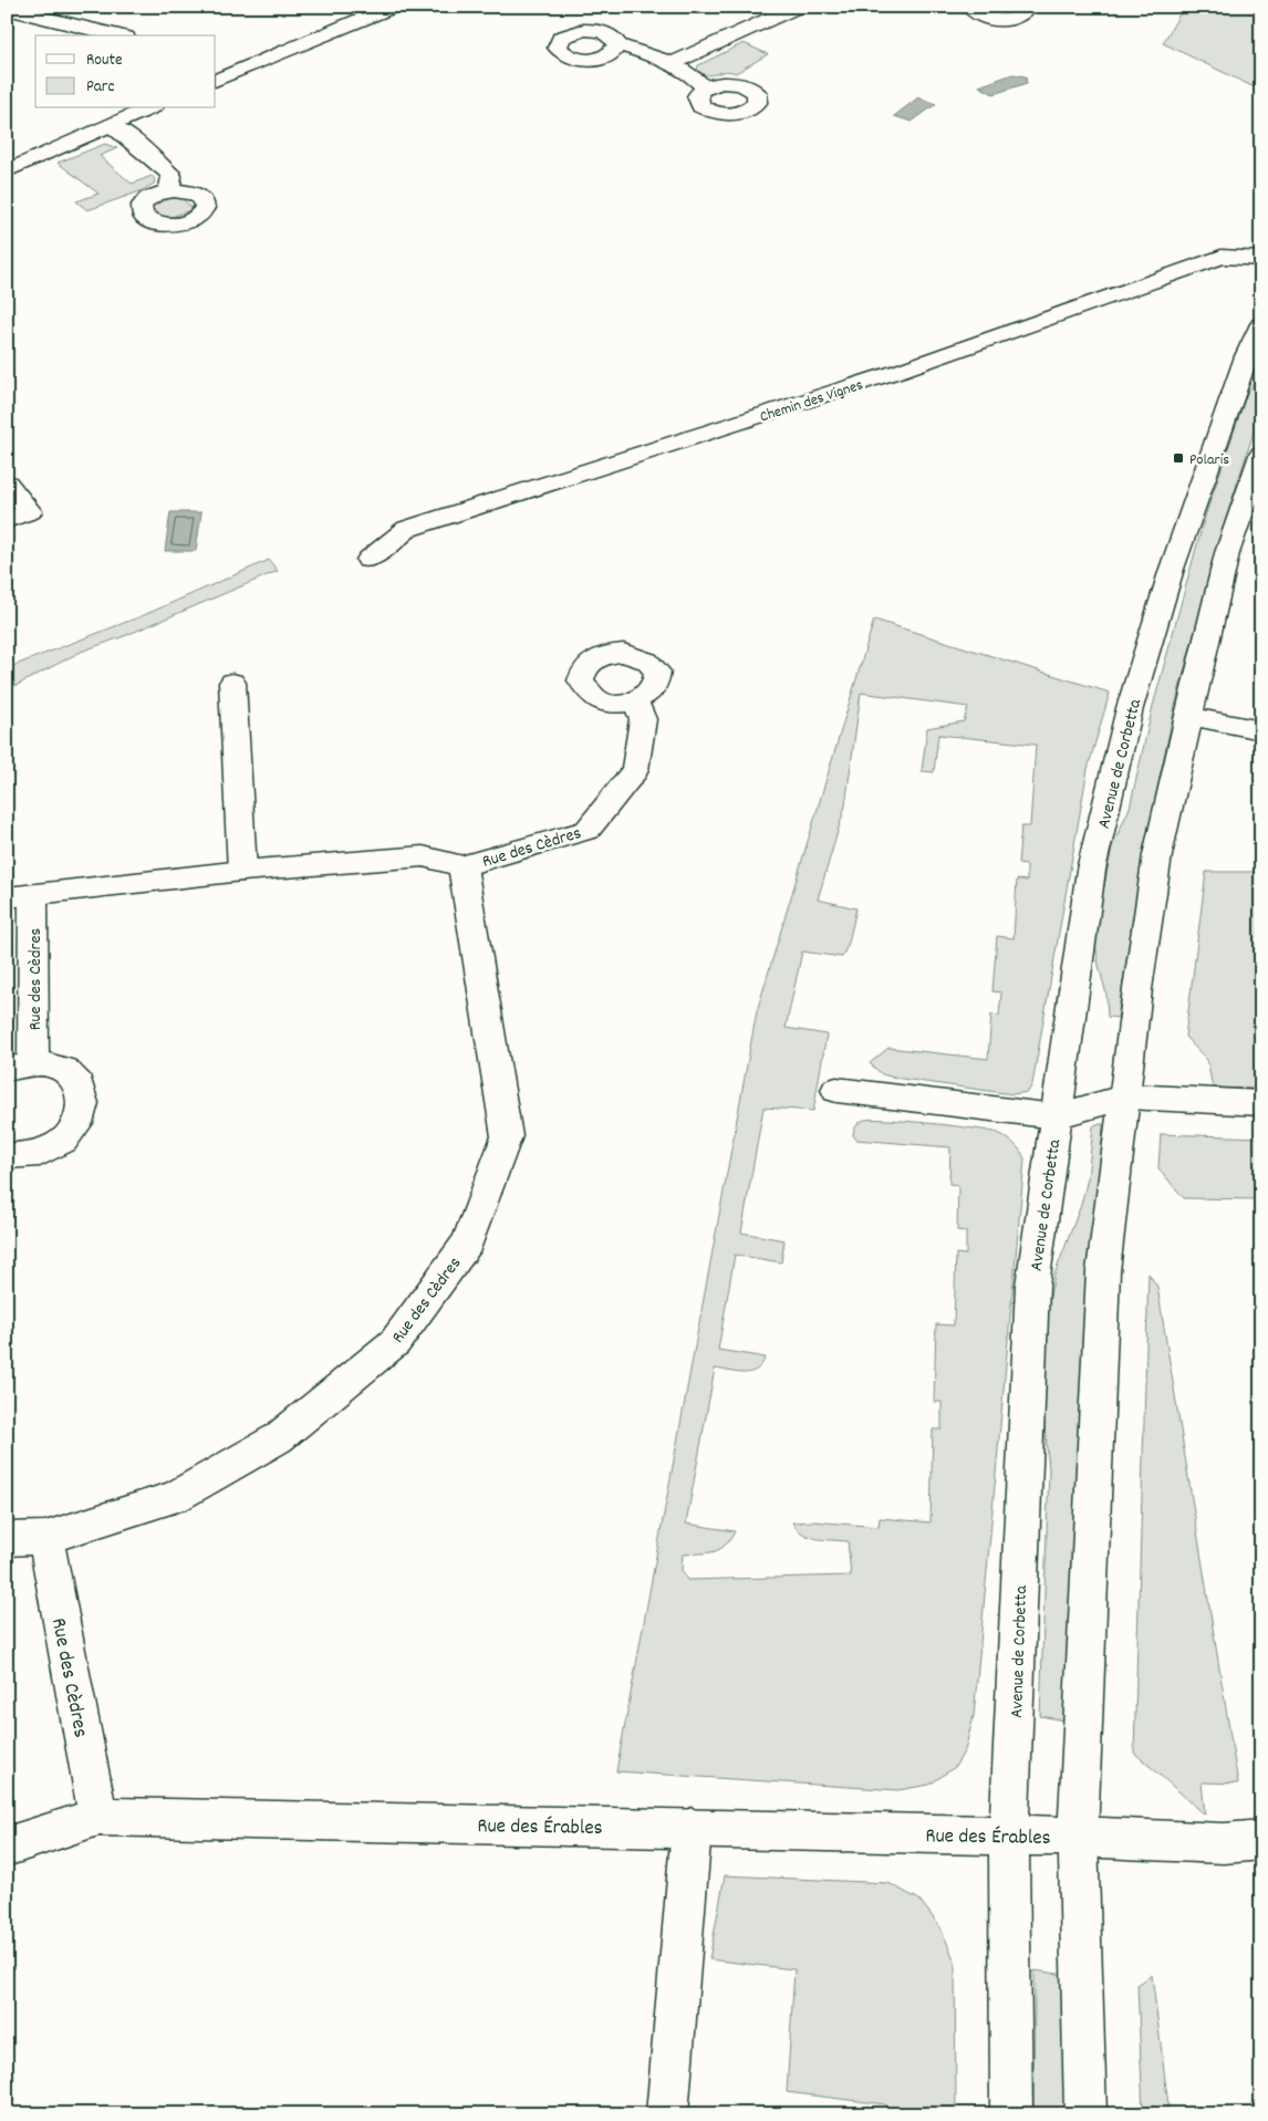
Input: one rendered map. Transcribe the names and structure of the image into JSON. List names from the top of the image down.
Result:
{
  "streets": {
    "street": [
      "Chemin des Vignes",
      "Avenue de Corbetta",
      "Rue des Cèdres",
      "Rue des Érables"
    ]
  },
  "crossings": [
    ["Avenue de Corbetta", "Rue des Érables"],
    ["Rue des Cèdres", "Rue des Érables"]
  ],
  "places": {
    "transit": ["Polaris"]
  },
  "legend": ["Route", "Parc"]
}
